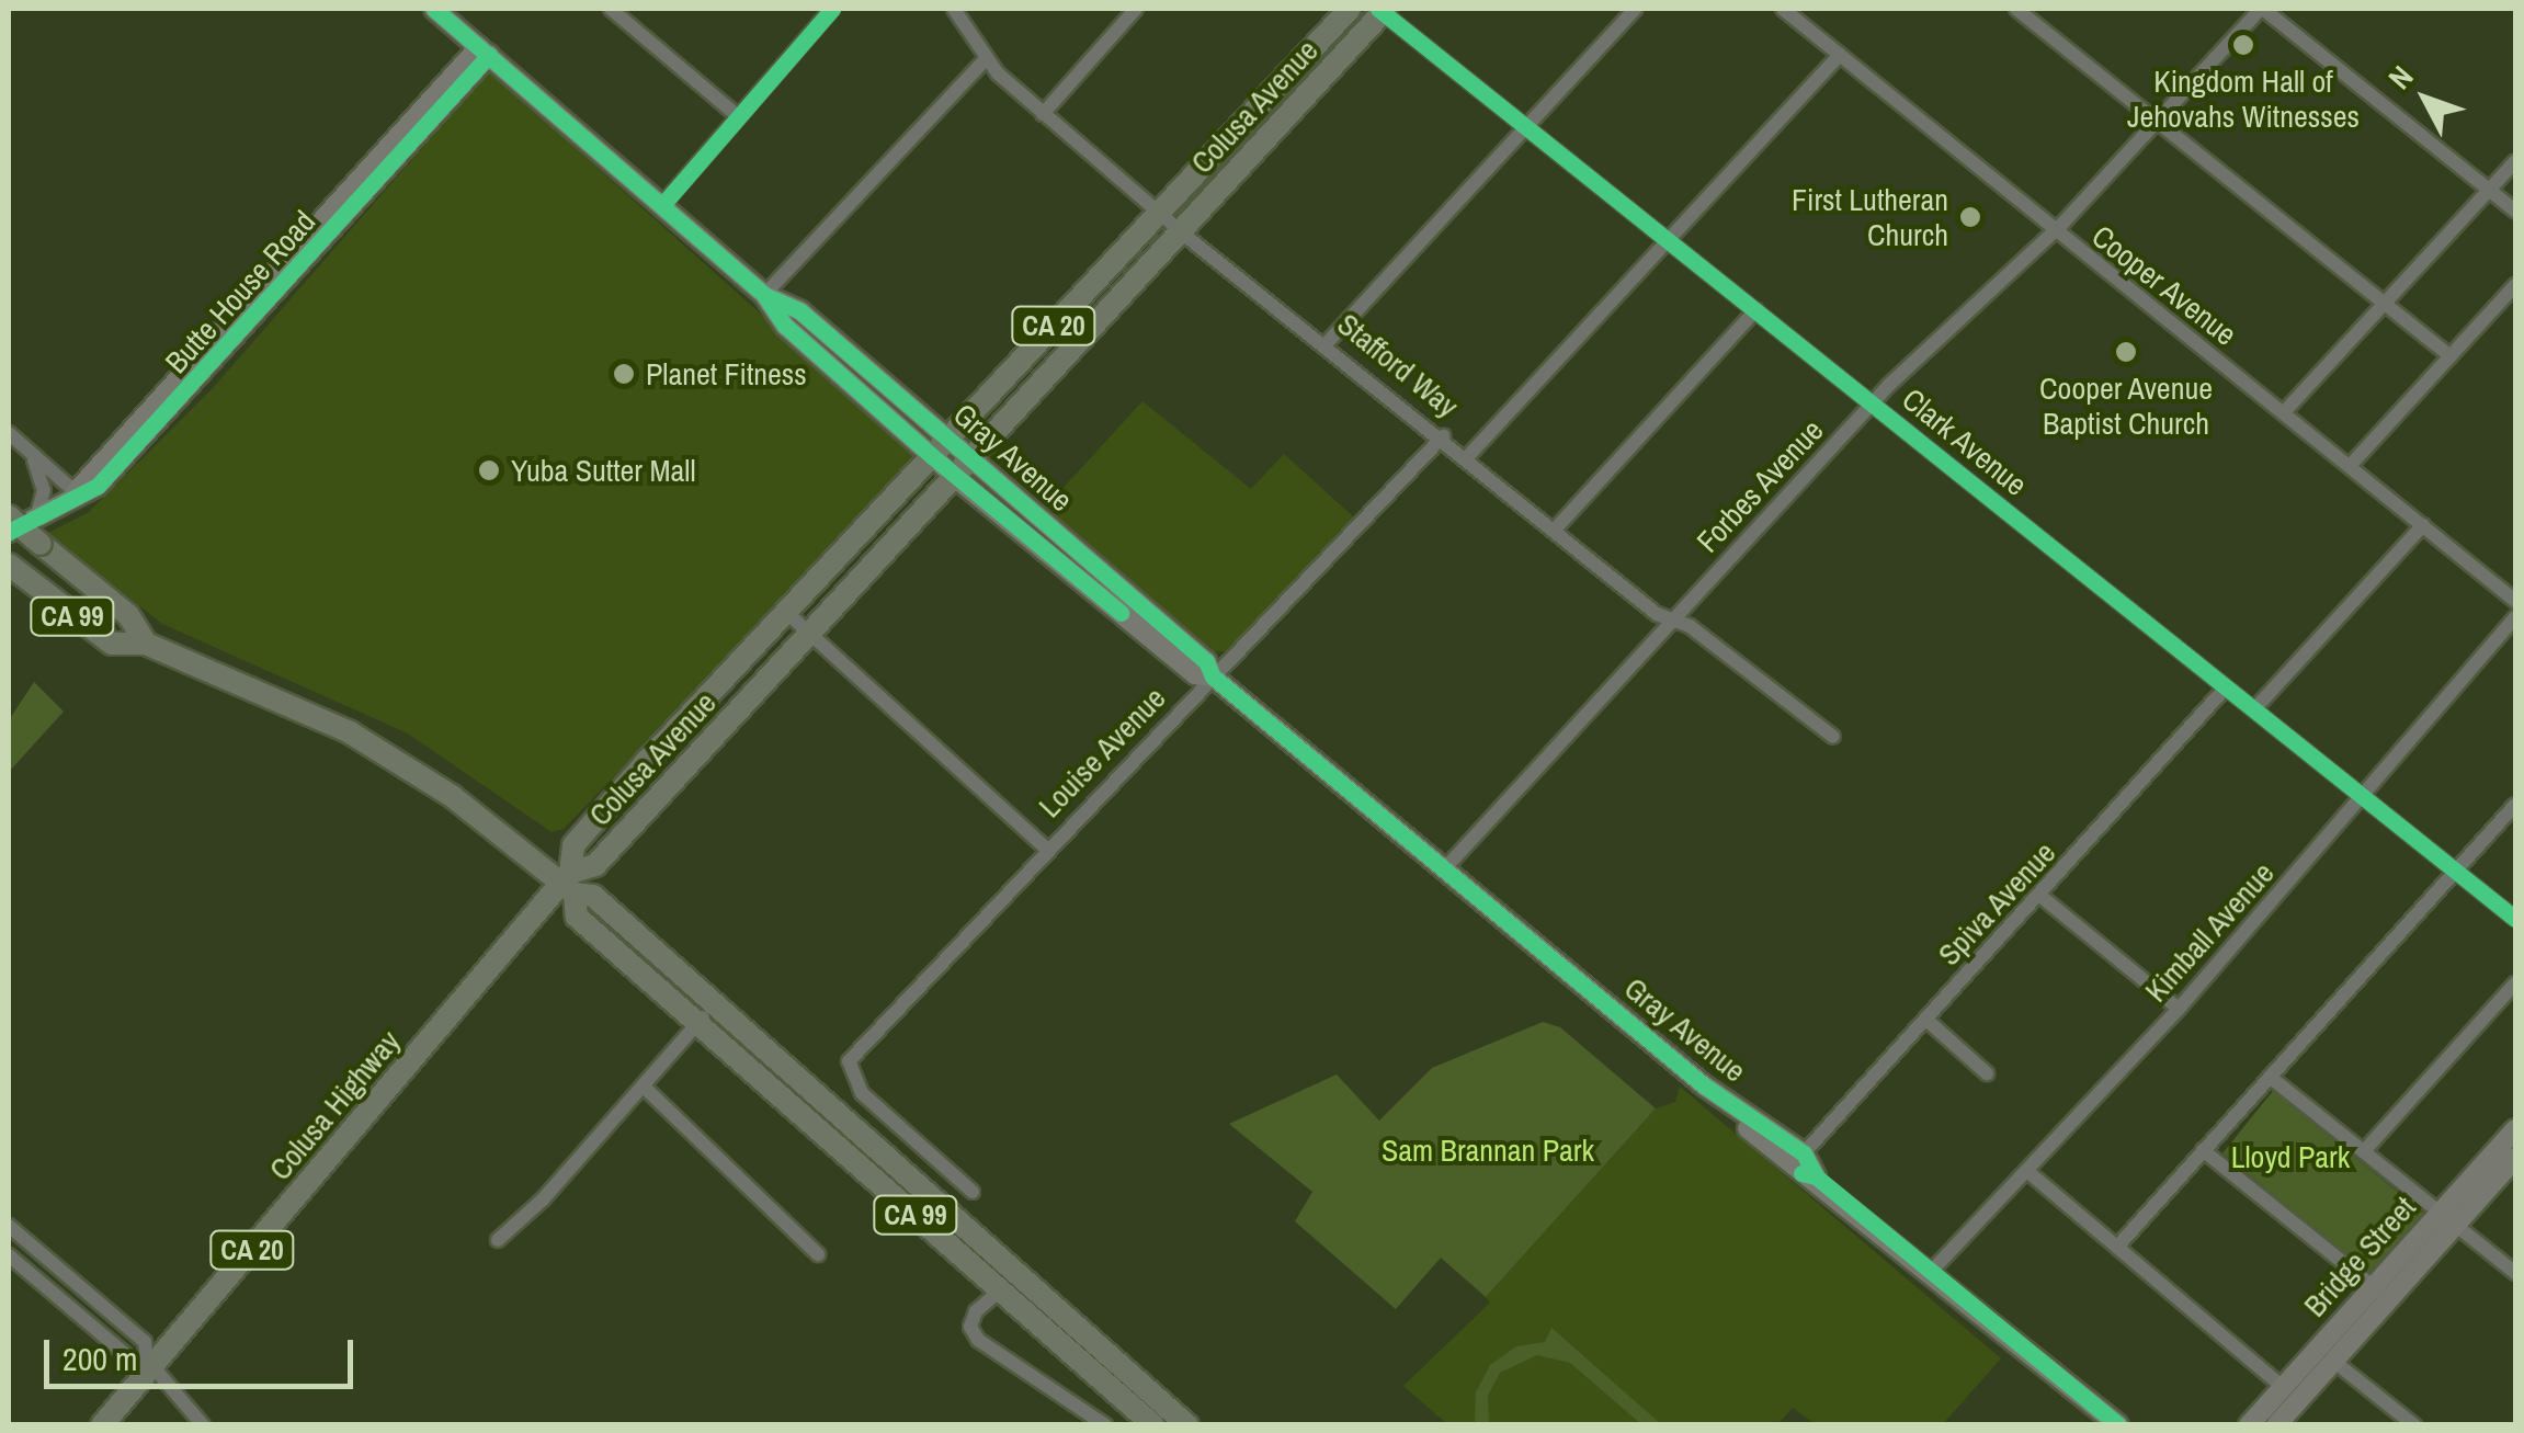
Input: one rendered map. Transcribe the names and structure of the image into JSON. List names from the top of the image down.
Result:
{
  "streets": {
    "highway": [
      "Colusa Avenue",
      "CA 20",
      "CA 99",
      "Colusa Highway"
    ],
    "main road": ["Butte House Road", "Gray Avenue", "Bridge Street"],
    "street": [
      "Cooper Avenue",
      "Stafford Way",
      "Clark Avenue",
      "Forbes Avenue",
      "Louise Avenue",
      "Spiva Avenue",
      "Kimball Avenue"
    ]
  },
  "crossings": [
    ["Colusa Avenue", "Stafford Way"],
    ["Colusa Avenue", "Clark Avenue"],
    ["Colusa Avenue", "Gray Avenue"],
    ["Colusa Avenue", "CA 99"],
    ["Colusa Avenue", "Colusa Highway"],
    ["Cooper Avenue", "Forbes Avenue"],
    ["Butte House Road", "Gray Avenue"],
    ["Stafford Way", "Forbes Avenue"],
    ["Stafford Way", "Louise Avenue"],
    ["Clark Avenue", "Forbes Avenue"],
    ["Clark Avenue", "Spiva Avenue"],
    ["Clark Avenue", "Kimball Avenue"],
    ["Gray Avenue", "Forbes Avenue"],
    ["Gray Avenue", "Louise Avenue"],
    ["Gray Avenue", "Spiva Avenue"],
    ["Gray Avenue", "Kimball Avenue"],
    ["CA 99", "Colusa Highway"]
  ],
  "parks": ["Sam Brannan Park", "Lloyd Park"],
  "places": [
    "Kingdom Hall of Jehovahs Witnesses",
    "First Lutheran Church",
    "Cooper Avenue Baptist Church",
    "Planet Fitness",
    "Yuba Sutter Mall"
  ],
  "scale_bar": "200 m",
  "north": "top left"
}
